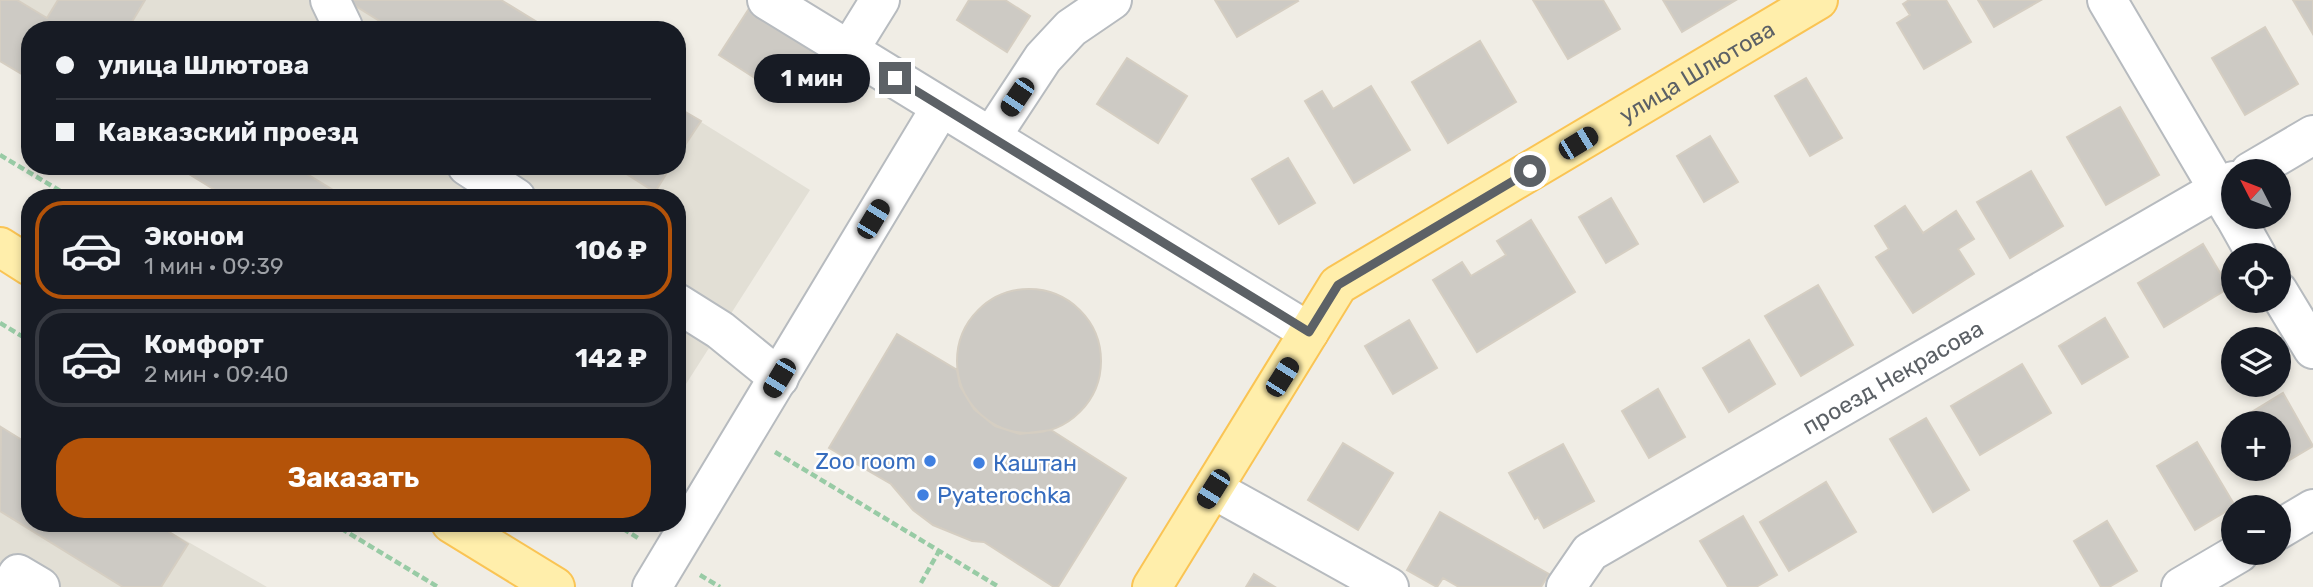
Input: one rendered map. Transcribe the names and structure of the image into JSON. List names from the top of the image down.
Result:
{
  "streets": {
    "main road": ["улица Шлютова"],
    "street": ["проезд Некрасова"]
  },
  "places": ["Zoo room", "Каштан", "Pyaterochka"],
  "north": "top left",
  "page": {
    "banner": ["улица Шлютова", "Кавказский проезд"],
    "bubble": "1 мин",
    "map_buttons": ["+", "−"],
    "list": [
      {
        "name": "Эконом",
        "note": "1 мин · 09:39",
        "value": "106 ₽"
      },
      {
        "name": "Комфорт",
        "note": "2 мин · 09:40",
        "value": "142 ₽"
      }
    ],
    "buttons": "Заказать"
  }
}
